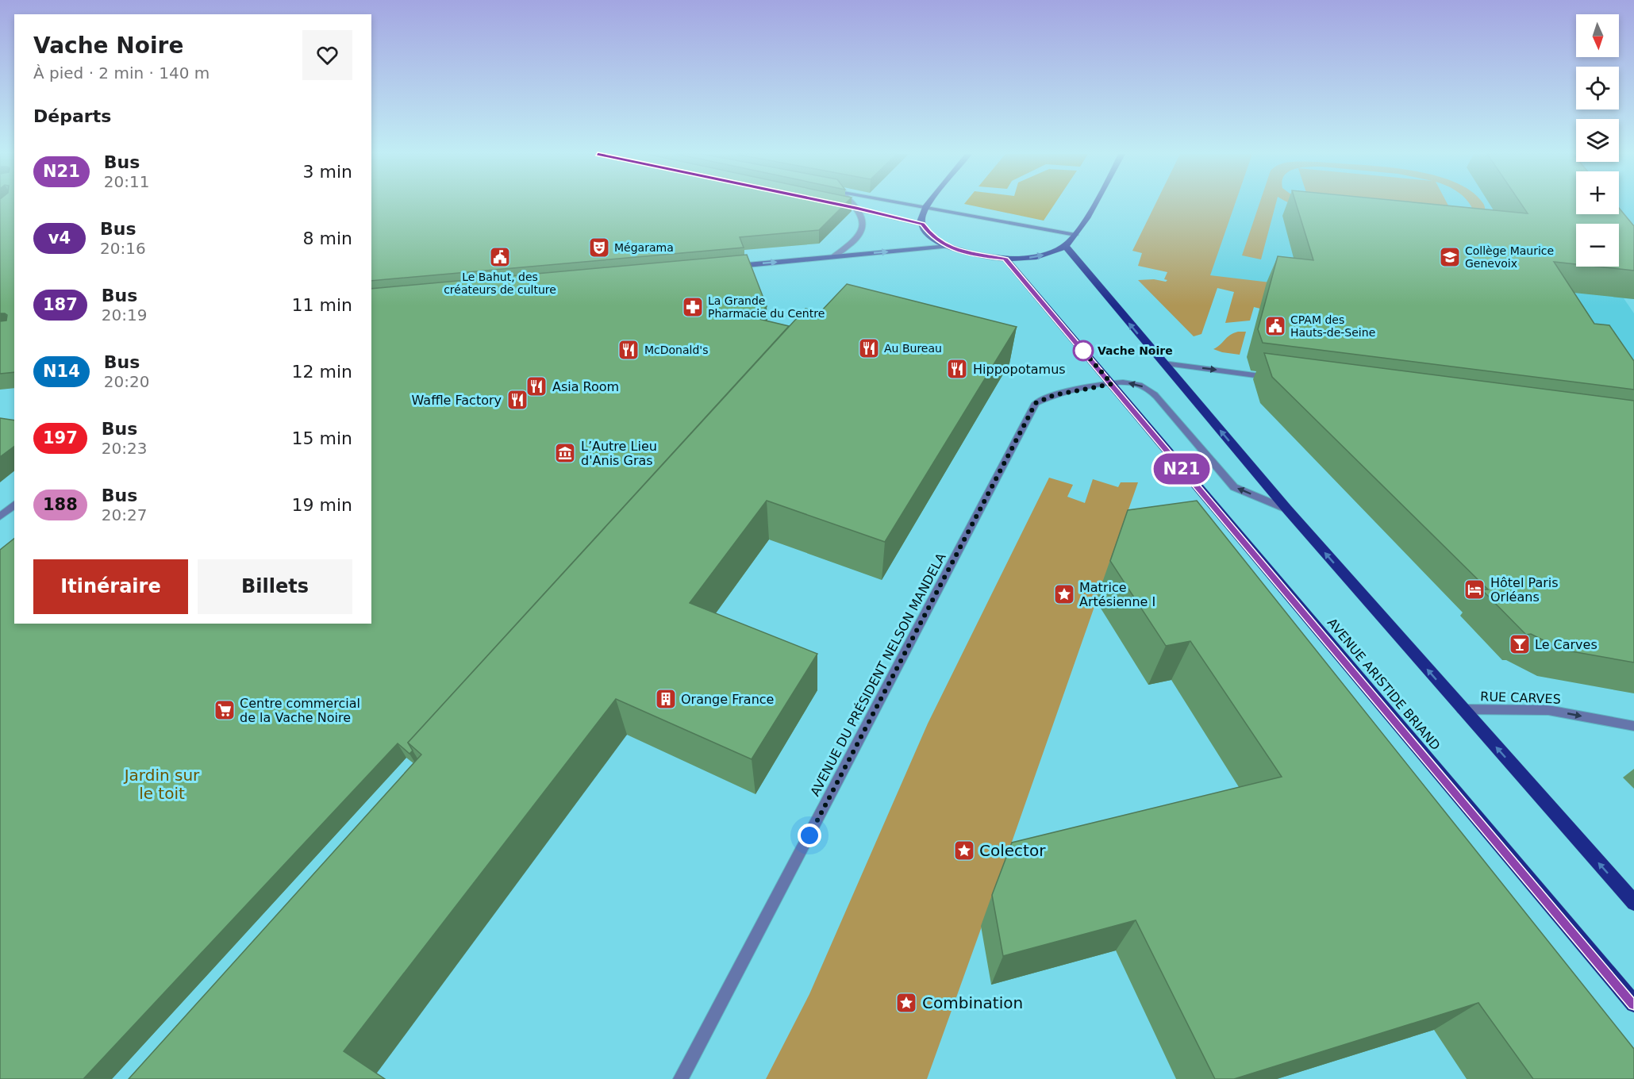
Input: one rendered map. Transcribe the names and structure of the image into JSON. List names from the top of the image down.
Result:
{
  "streets": {
    "main road": ["AVENUE ARISTIDE BRIAND"],
    "street": ["AVENUE DU PRÉSIDENT NELSON MANDELA", "RUE CARVES"]
  },
  "crossings": [
    ["AVENUE DU PRÉSIDENT NELSON MANDELA", "AVENUE ARISTIDE BRIAND"]
  ],
  "one_way": ["RUE CARVES"],
  "parks": ["Jardin sur le toit"],
  "places": {
    "theatre": ["Mégarama"],
    "public building": ["Le Bahut, des créateurs de culture", "CPAM des Hauts-de-Seine"],
    "school or university": ["Collège Maurice Genevoix"],
    "pharmacy": ["La Grande Pharmacie du Centre"],
    "restaurant": [
      "Au Bureau",
      "McDonald's",
      "Hippopotamus",
      "Asia Room",
      "Waffle Factory"
    ],
    "other": ["Vache Noire"],
    "museum": ["L’Autre Lieu d'Anis Gras"],
    "hotel": ["Hôtel Paris Orléans"],
    "place": ["Matrice Artésienne I", "Colector", "Combination"],
    "bar": ["Le Carves"],
    "building": ["Orange France"],
    "supermarket": ["Centre commercial de la Vache Noire"]
  },
  "lines": ["bus line N21"],
  "north": "bottom",
  "page": {
    "on_map": "N21",
    "map_buttons": ["+", "−"],
    "heading": [
      ["Vache Noire", "À pied · 2 min · 140 m"],
      "Départs"
    ],
    "list": [
      {
        "mark": "N21",
        "name": "Bus",
        "note": "20:11",
        "value": "3 min"
      },
      {
        "mark": "v4",
        "name": "Bus",
        "note": "20:16",
        "value": "8 min"
      },
      {
        "mark": "187",
        "name": "Bus",
        "note": "20:19",
        "value": "11 min"
      },
      {
        "mark": "N14",
        "name": "Bus",
        "note": "20:20",
        "value": "12 min"
      },
      {
        "mark": "197",
        "name": "Bus",
        "note": "20:23",
        "value": "15 min"
      },
      {
        "mark": "188",
        "name": "Bus",
        "note": "20:27",
        "value": "19 min"
      }
    ],
    "buttons": ["Itinéraire", "Billets"]
  }
}
